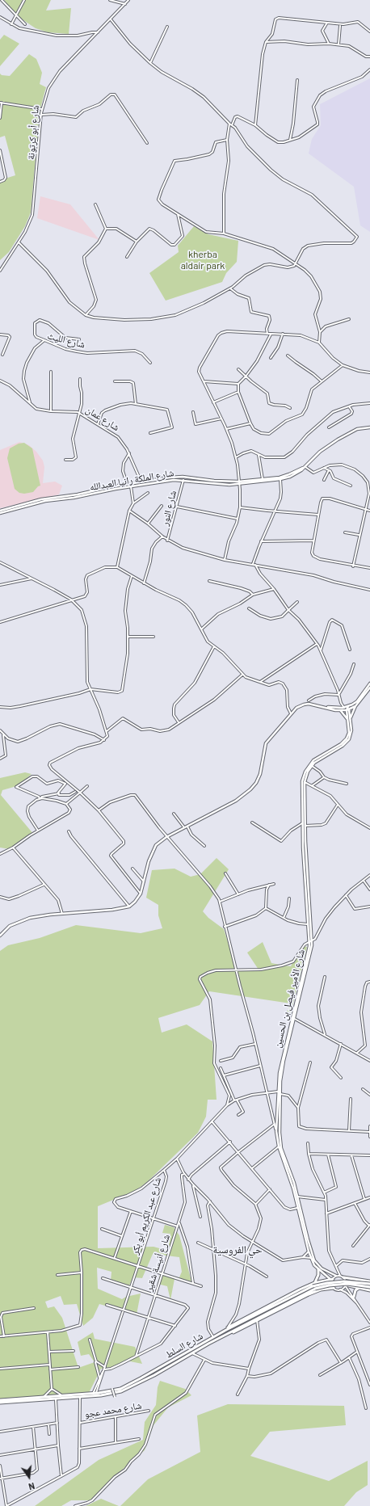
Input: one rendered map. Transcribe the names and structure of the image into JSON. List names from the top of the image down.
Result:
{
  "streets": {
    "main road": ["شارع الملكة رانيا العبدالله", "شارع الأمير فيصل بن الحسين", "شارع السلط"],
    "street": [
      "شارع أبو كرتونة",
      "شارع الليث",
      "شارع عمان",
      "شارع النور",
      "شارع عبد الكريم أبو بكر",
      "شارع أنيسة شقير",
      "شارع محمد عجو"
    ]
  },
  "crossings": [
    ["شارع الليث", "شارع عمان"],
    ["شارع عمان", "شارع الملكة رانيا العبدالله"],
    ["شارع الملكة رانيا العبدالله", "شارع النور"],
    ["شارع الأمير فيصل بن الحسين", "شارع عبد الكريم أبو بكر"],
    ["شارع عبد الكريم أبو بكر", "شارع السلط"]
  ],
  "districts": ["حي الفروسية"],
  "parks": ["kherba aldair park"],
  "north": "bottom"
}
